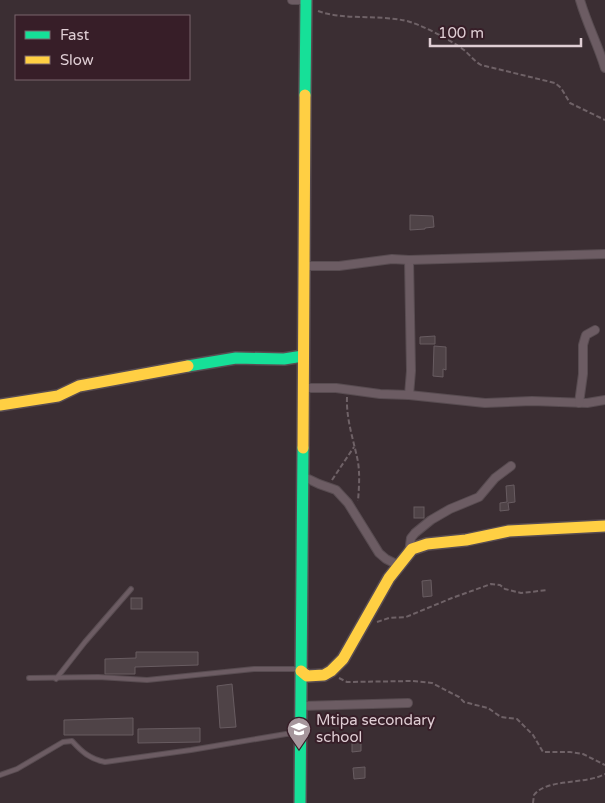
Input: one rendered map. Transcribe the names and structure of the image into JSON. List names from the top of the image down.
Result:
{
  "places": {
    "school or university": ["Mtipa secondary school"]
  },
  "legend": ["Fast", "Slow"],
  "scale_bar": "100 m"
}
